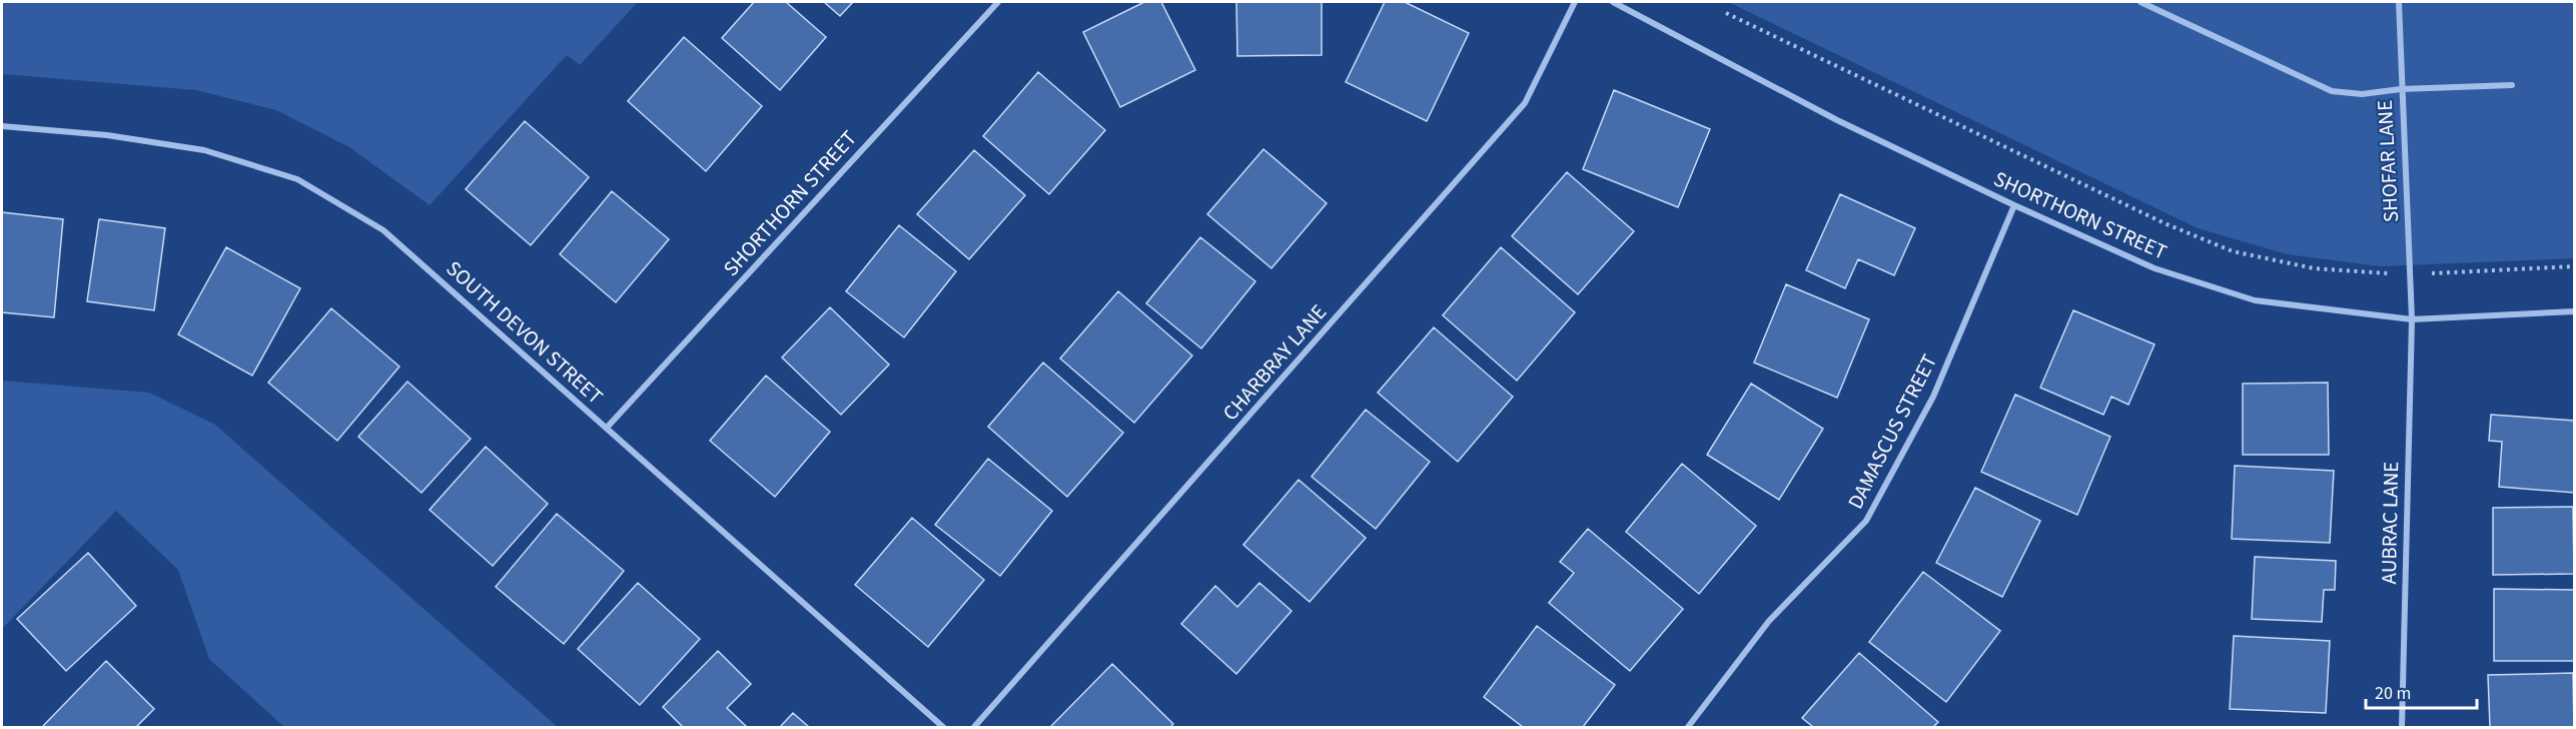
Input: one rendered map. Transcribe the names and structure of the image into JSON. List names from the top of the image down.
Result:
{
  "streets": {
    "street": [
      "SHOFAR LANE",
      "SHORTHORN STREET",
      "SOUTH DEVON STREET",
      "CHARBRAY LANE",
      "DAMASCUS STREET",
      "AUBRAC LANE"
    ]
  },
  "crossings": [
    ["SHOFAR LANE", "SHORTHORN STREET"],
    ["SHOFAR LANE", "AUBRAC LANE"],
    ["SHORTHORN STREET", "SOUTH DEVON STREET"],
    ["SHORTHORN STREET", "DAMASCUS STREET"],
    ["SHORTHORN STREET", "AUBRAC LANE"]
  ],
  "scale_bar": "20 m"
}
